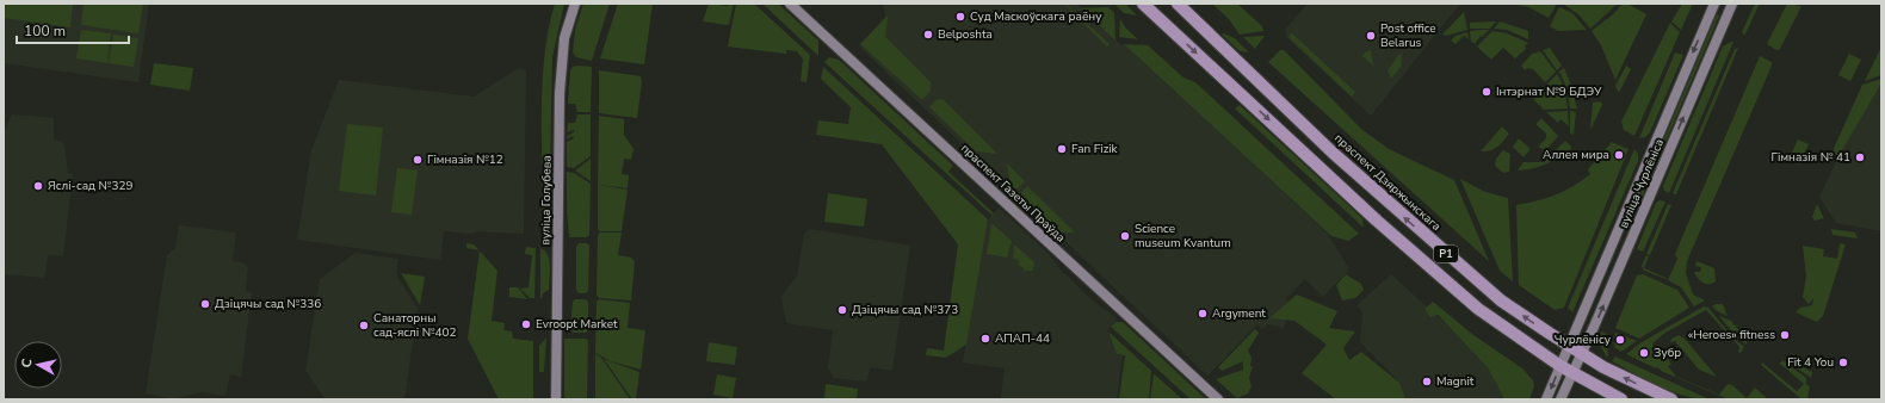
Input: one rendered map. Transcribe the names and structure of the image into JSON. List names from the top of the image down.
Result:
{
  "streets": {
    "main road": [
      "праспект Дзяржынскага",
      "вуліца Чурлёніса",
      "праспект Газеты Праўда",
      "вуліца Голубева",
      "Р1"
    ]
  },
  "crossings": [
    ["праспект Дзяржынскага", "вуліца Чурлёніса"],
    ["вуліца Чурлёніса", "Р1"]
  ],
  "places": [
    "Суд Маскоўскага раёну",
    "Belposhta",
    "Post office Belarus",
    "Інтэрнат №9 БДЭУ",
    "Fan Fizik",
    "Аллея мира",
    "Гімназія № 41",
    "Гімназія №12",
    "Яслі-сад №329",
    "Science museum Kvantum",
    "Дзіцячы сад №336",
    "Дзіцячы сад №373",
    "Argyment",
    "Evroopt Market",
    "Санаторны сад-яслі №402",
    "«Heroes» fitness",
    "АПАП-44",
    "Чурлёнісу",
    "Зубр",
    "Fit 4 You",
    "Magnit"
  ],
  "scale_bar": "100 m",
  "north": "left"
}
